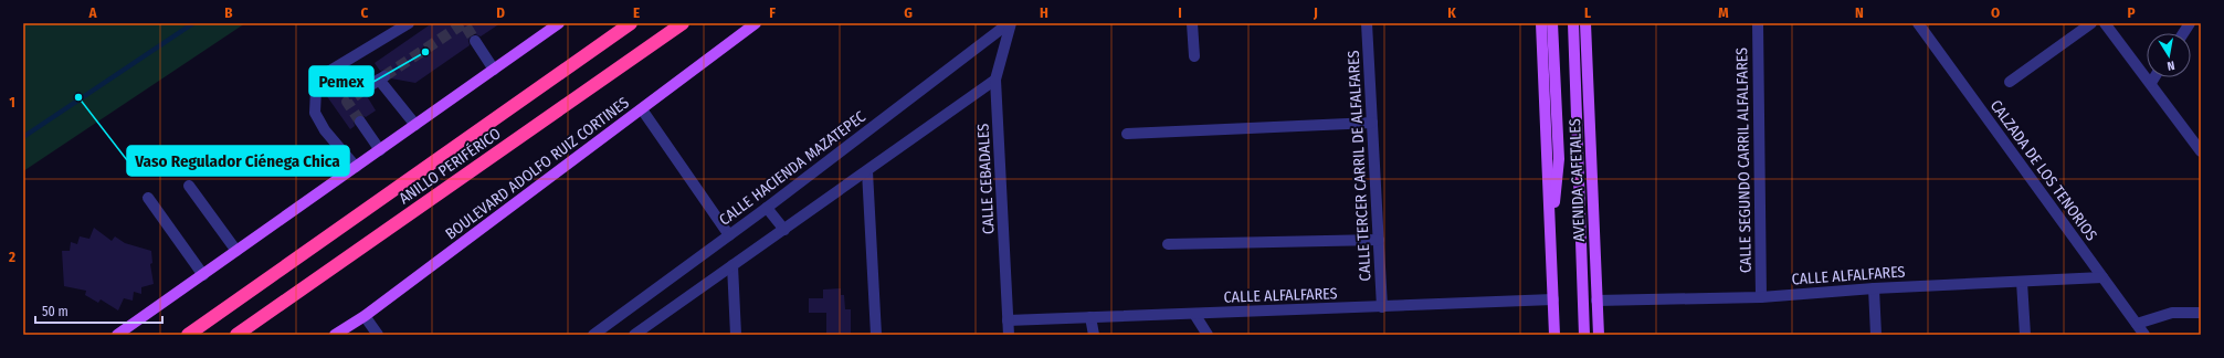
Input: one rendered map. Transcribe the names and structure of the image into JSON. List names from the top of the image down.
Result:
{
  "streets": {
    "highway": ["ANILLO PERIFÉRICO"],
    "main road": ["BOULEVARD ADOLFO RUIZ CORTINES", "AVENIDA CAFETALES"],
    "street": [
      "CALLE SEGUNDO CARRIL ALFALFARES",
      "CALLE TERCER CARRIL DE ALFALFARES",
      "CALLE HACIENDA MAZATEPEC",
      "CALZADA DE LOS TENORIOS",
      "CALLE CEBADALES",
      "CALLE ALFALFARES"
    ]
  },
  "crossings": [
    ["CALLE SEGUNDO CARRIL ALFALFARES", "CALLE ALFALFARES"],
    ["CALLE TERCER CARRIL DE ALFALFARES", "CALLE ALFALFARES"],
    ["CALLE HACIENDA MAZATEPEC", "CALLE CEBADALES"],
    ["CALZADA DE LOS TENORIOS", "CALLE ALFALFARES"],
    ["CALLE CEBADALES", "CALLE ALFALFARES"],
    ["AVENIDA CAFETALES", "CALLE ALFALFARES"]
  ],
  "places": ["Pemex", "Vaso Regulador Ciénega Chica"],
  "scale_bar": "50 m",
  "north": "bottom",
  "grid": {
    "columns": [
      "A",
      "B",
      "C",
      "D",
      "E",
      "F",
      "G",
      "H",
      "I",
      "J",
      "K",
      "L",
      "M",
      "N",
      "O",
      "P"
    ],
    "rows": ["1", "2"]
  }
}
